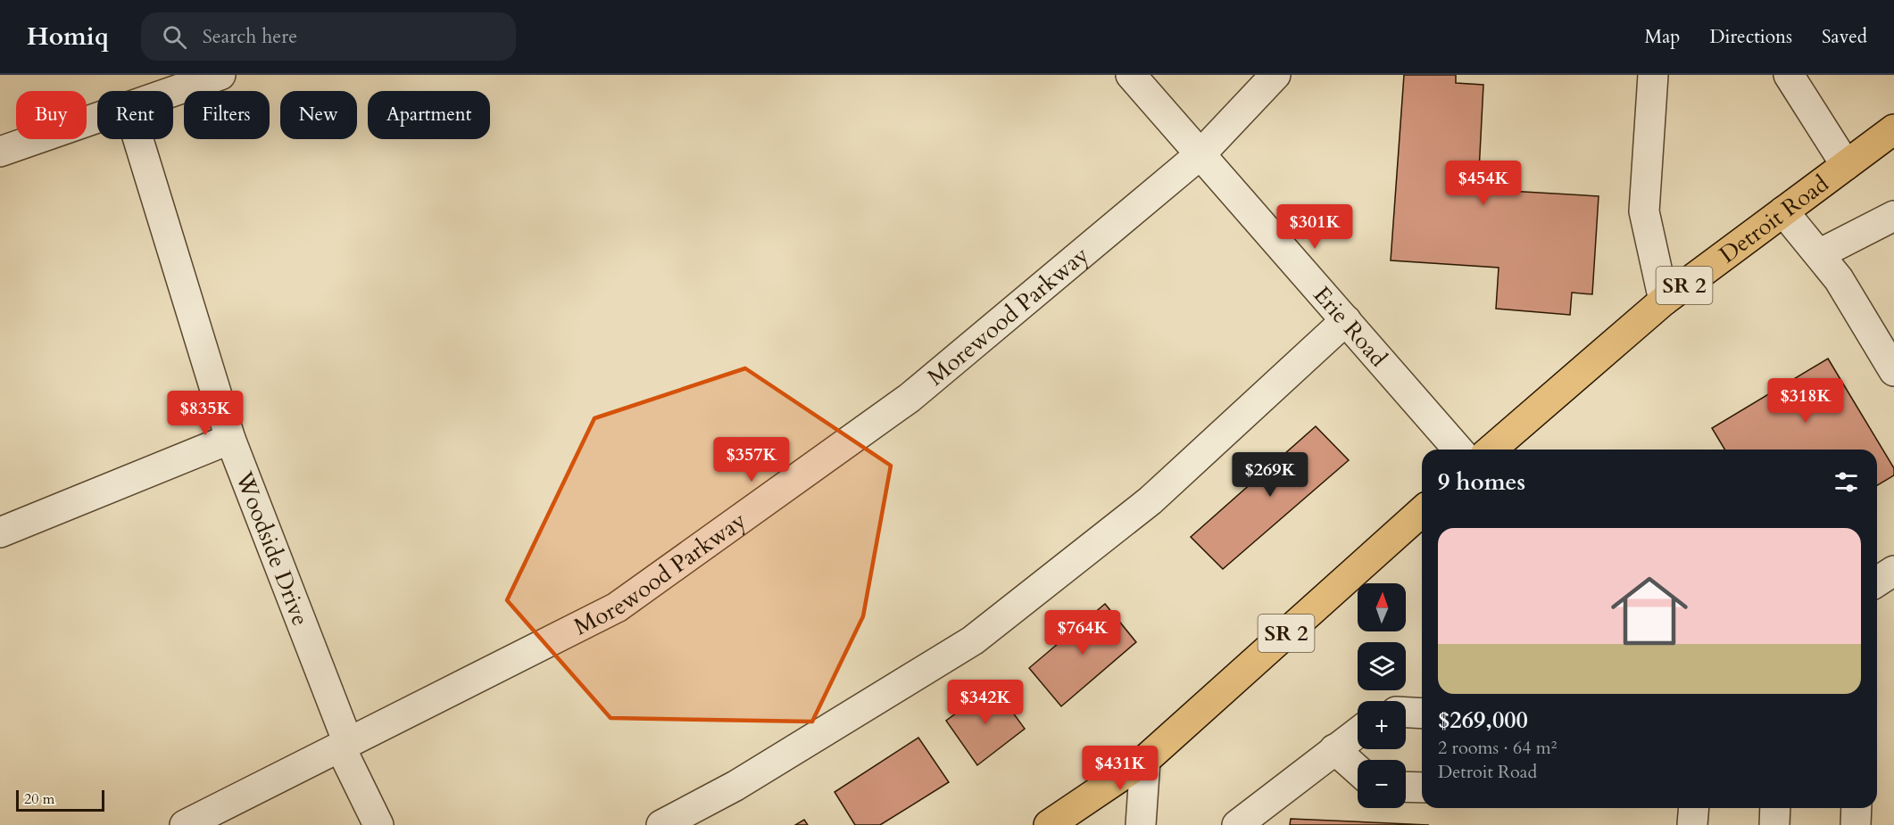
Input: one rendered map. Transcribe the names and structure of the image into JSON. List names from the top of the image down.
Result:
{
  "streets": {
    "main road": ["Detroit Road", "SR 2"],
    "street": ["Morewood Parkway", "Erie Road", "Woodside Drive"]
  },
  "crossings": [
    ["Morewood Parkway", "Erie Road"],
    ["Morewood Parkway", "Woodside Drive"]
  ],
  "scale_bar": "20 m",
  "north": "top",
  "page": {
    "header": "Homiq",
    "search": "Search here",
    "nav": ["Map", "Directions", "Saved"],
    "chip": [
      "Buy",
      "Rent",
      "Filters",
      "New",
      "Apartment"
    ],
    "price": [
      "$454K",
      "$301K",
      "$318K",
      "$835K",
      "$357K",
      "$269K",
      "$764K",
      "$342K",
      "$431K"
    ],
    "heading": "9 homes",
    "list": [
      {
        "name": "$269,000",
        "note": "2 rooms · 64 m² · Detroit Road"
      }
    ],
    "map_buttons": ["+", "−"],
    "scale": "20 m"
  }
}
